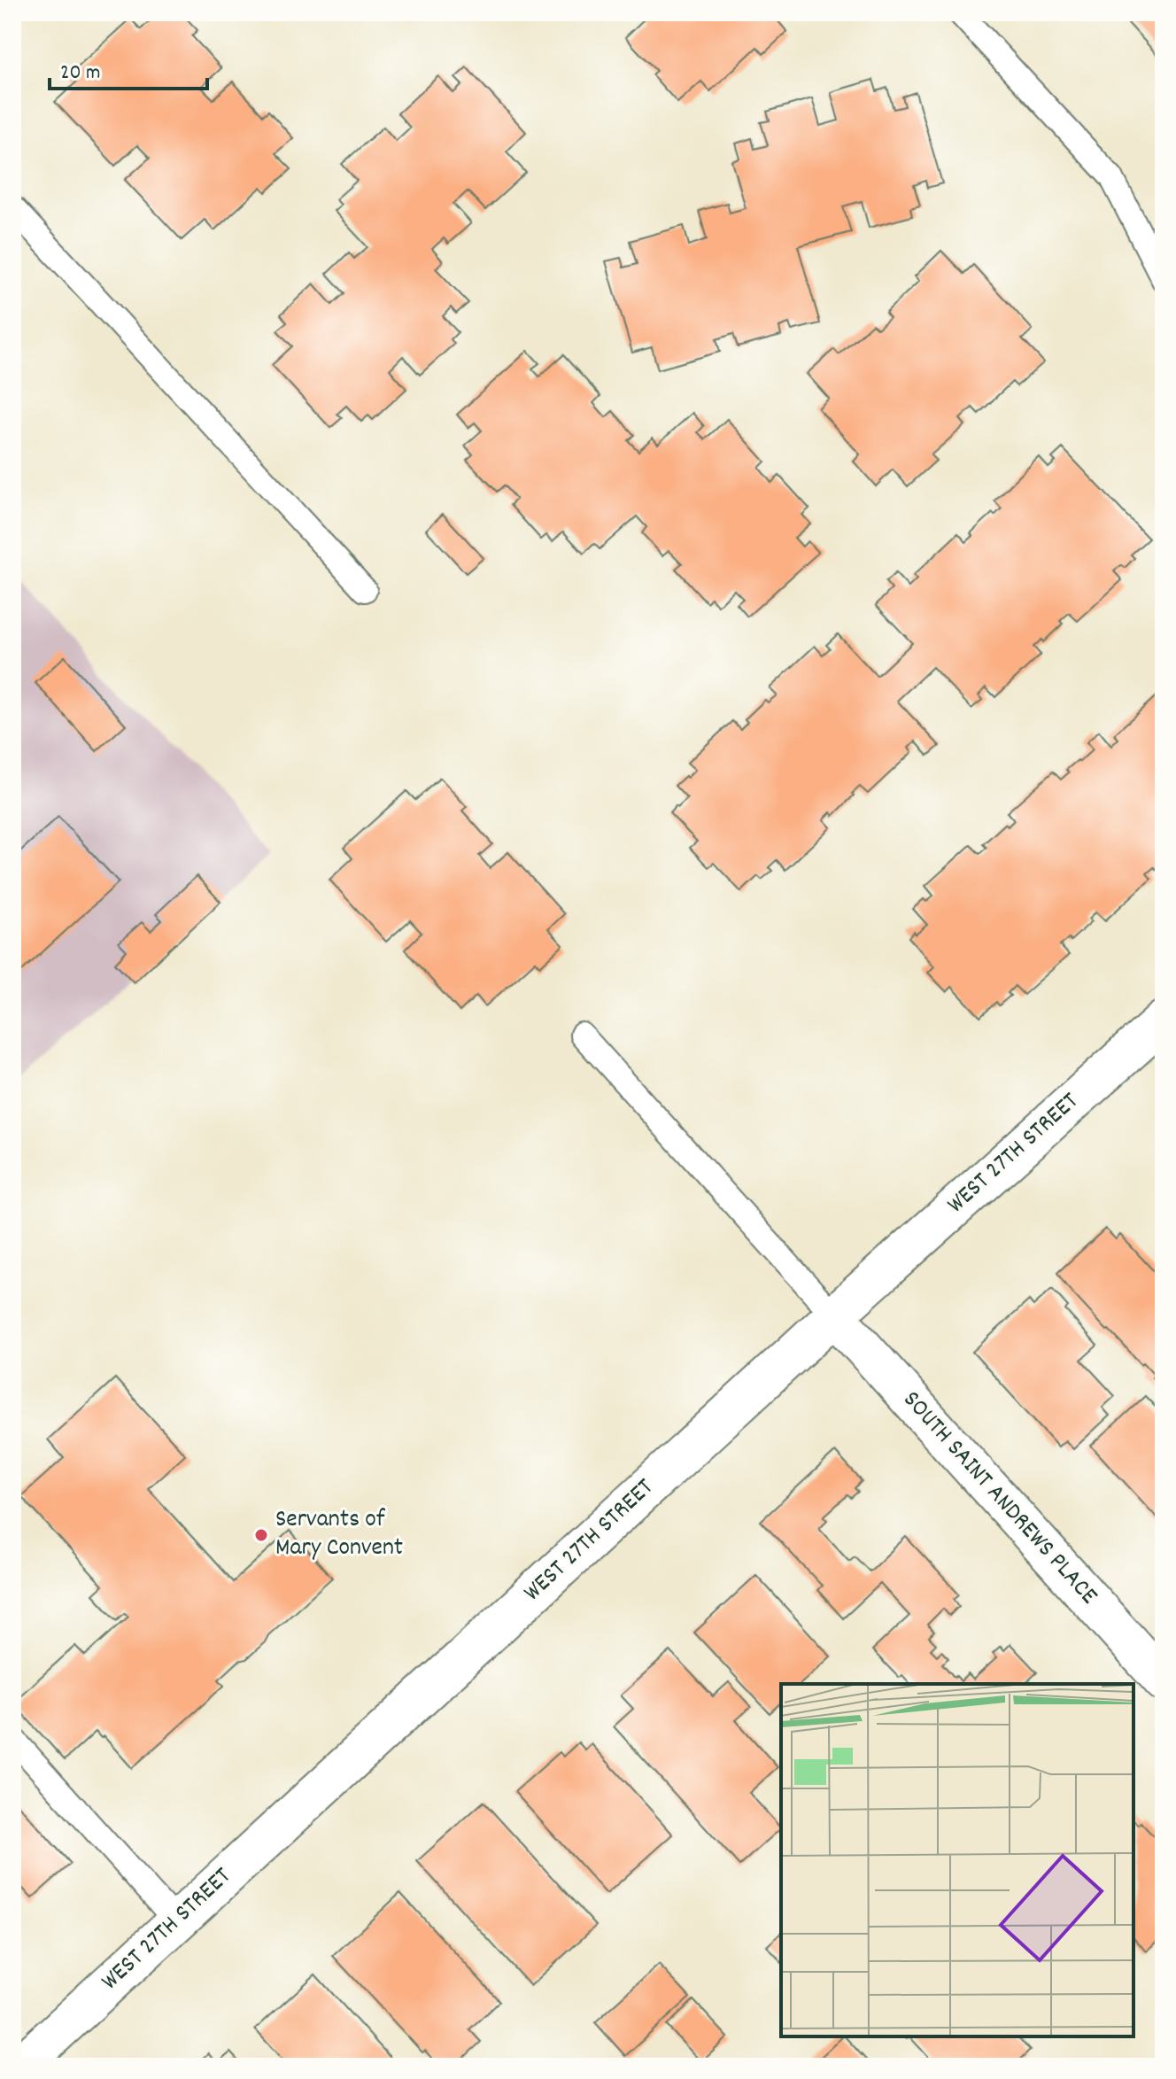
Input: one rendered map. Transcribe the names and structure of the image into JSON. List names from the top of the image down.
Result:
{
  "streets": {
    "street": ["WEST 27TH STREET", "SOUTH SAINT ANDREWS PLACE"]
  },
  "crossings": [
    ["WEST 27TH STREET", "SOUTH SAINT ANDREWS PLACE"]
  ],
  "places": ["Servants of Mary Convent"],
  "scale_bar": "20 m"
}
